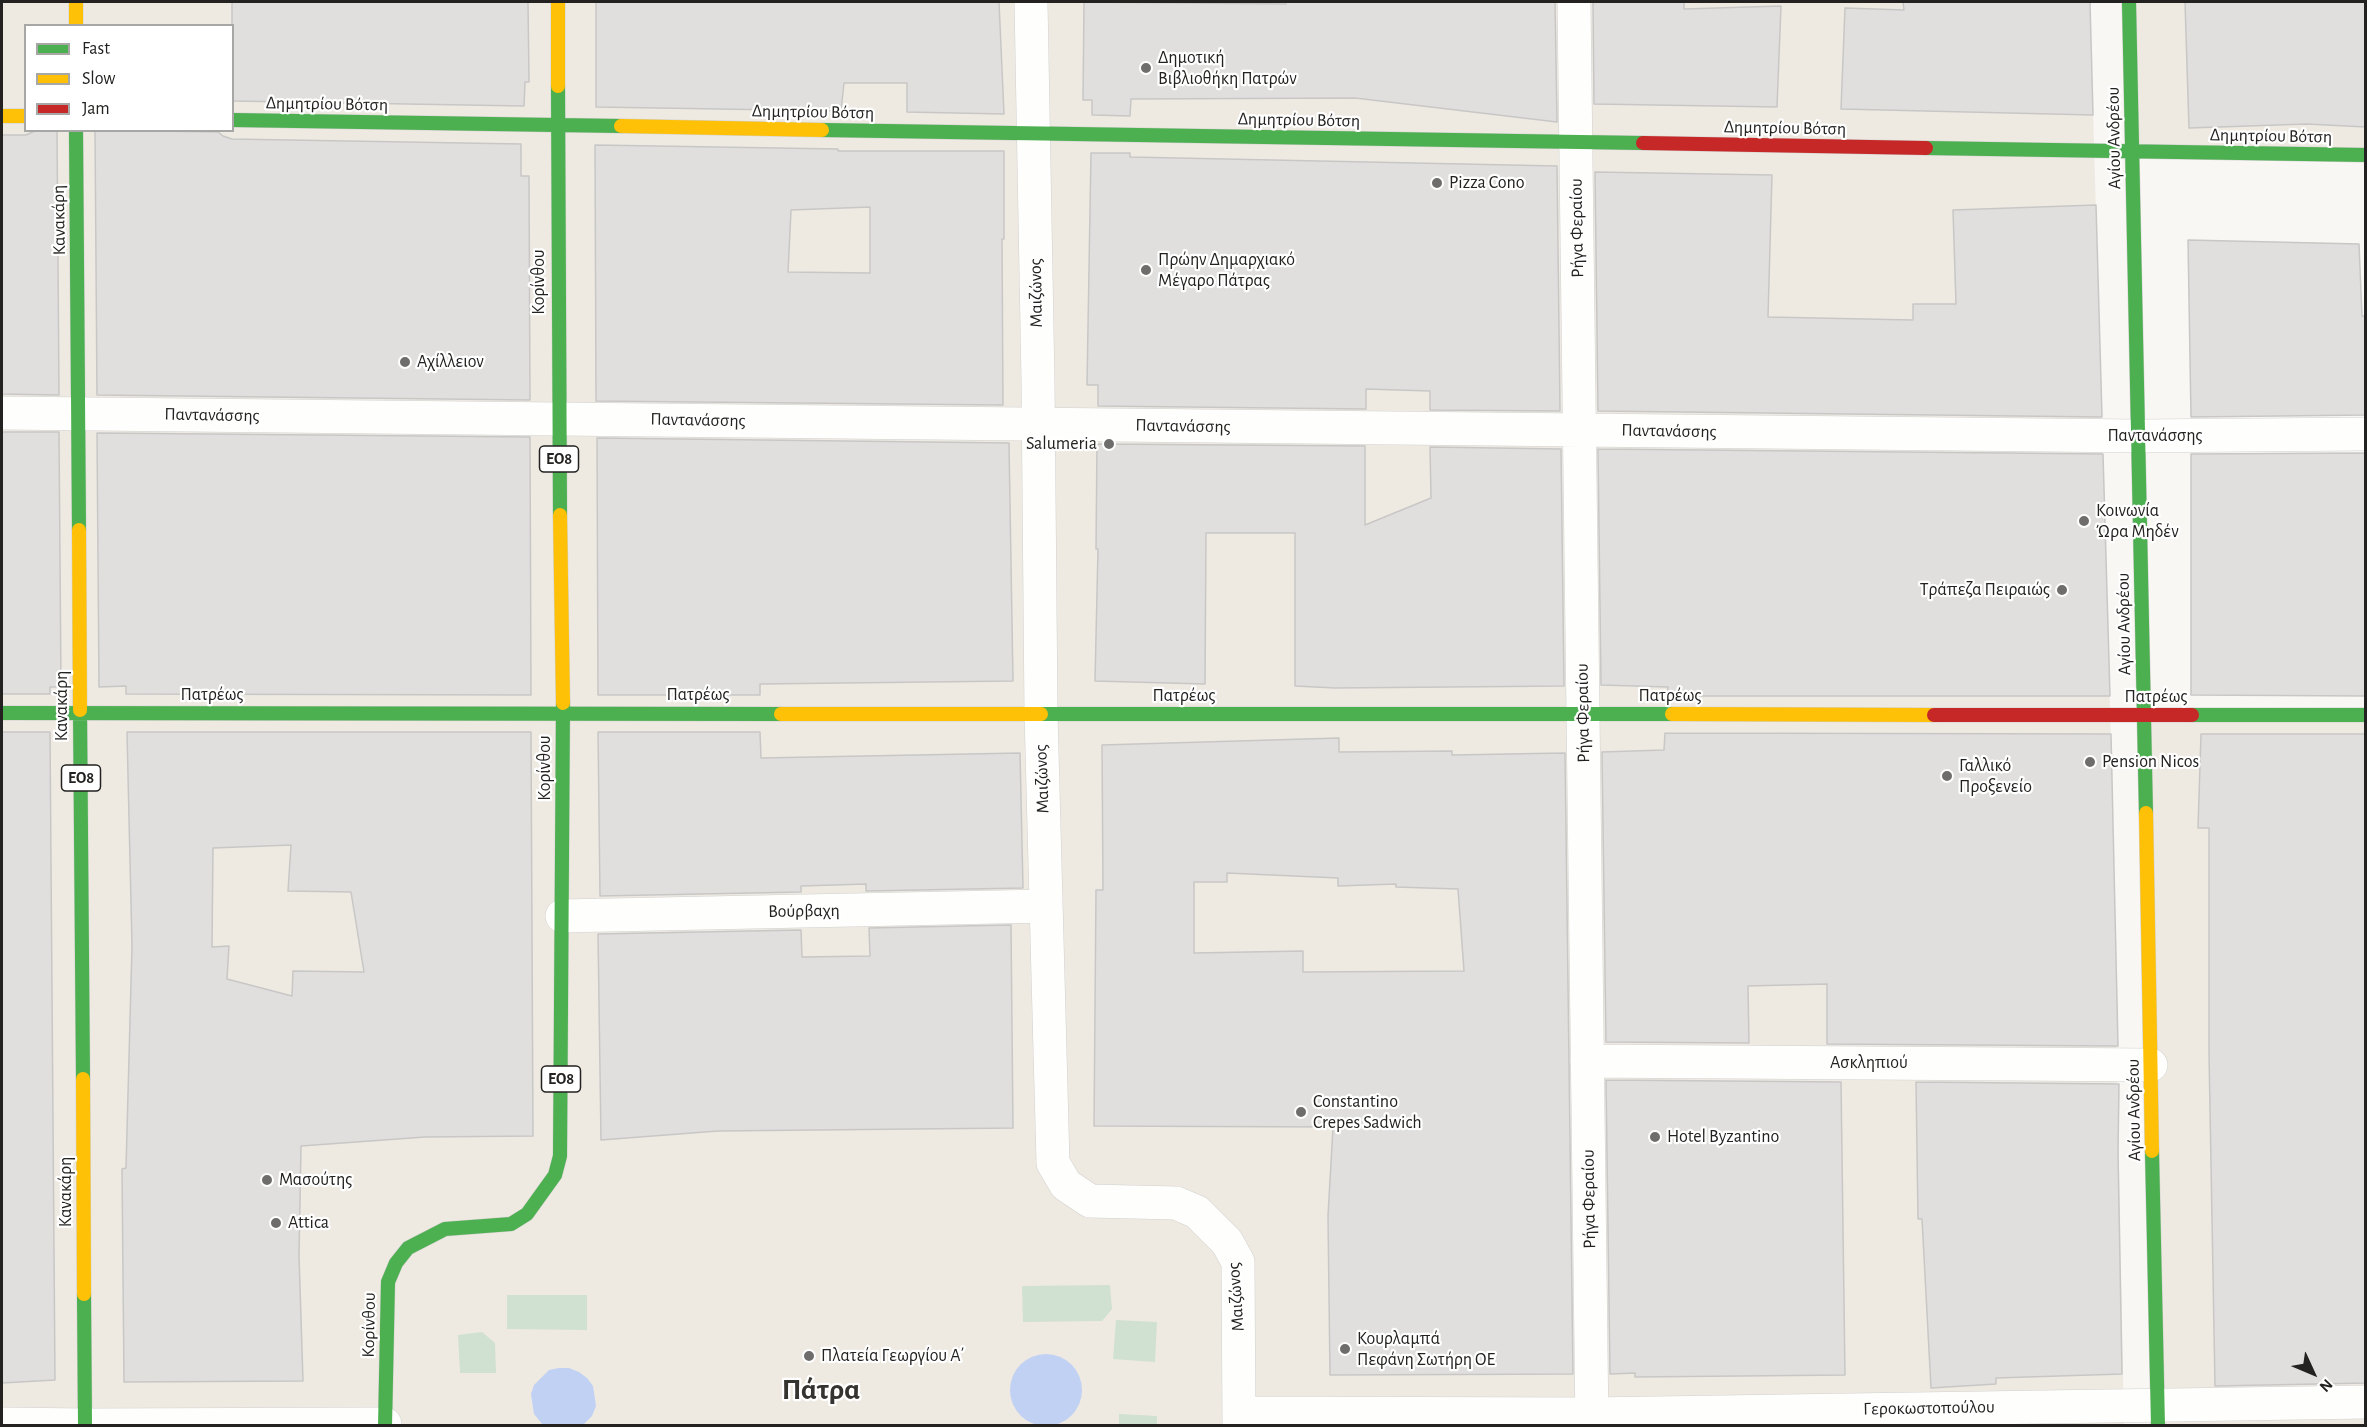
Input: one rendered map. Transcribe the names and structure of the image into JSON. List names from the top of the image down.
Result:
{
  "streets": {
    "main road": [
      "Δημητρίου Βότση",
      "Αγίου Ανδρέου",
      "Κανακάρη",
      "Κορίνθου",
      "ΕΟ8",
      "Πατρέως"
    ],
    "street": [
      "Ρήγα Φεραίου",
      "Μαιζώνος",
      "Παντανάσσης",
      "Βούρβαχη",
      "Ασκληπιού",
      "Γεροκωστοπούλου"
    ]
  },
  "crossings": [
    ["Δημητρίου Βότση", "Αγίου Ανδρέου"],
    ["Δημητρίου Βότση", "Ρήγα Φεραίου"],
    ["Δημητρίου Βότση", "Κορίνθου"],
    ["Δημητρίου Βότση", "Μαιζώνος"],
    ["Αγίου Ανδρέου", "Παντανάσσης"],
    ["Αγίου Ανδρέου", "Πατρέως"],
    ["Αγίου Ανδρέου", "Ασκληπιού"],
    ["Αγίου Ανδρέου", "Γεροκωστοπούλου"],
    ["Κανακάρη", "Παντανάσσης"],
    ["Κανακάρη", "Πατρέως"],
    ["Ρήγα Φεραίου", "Παντανάσσης"],
    ["Ρήγα Φεραίου", "Πατρέως"],
    ["Ρήγα Φεραίου", "Ασκληπιού"],
    ["Ρήγα Φεραίου", "Γεροκωστοπούλου"],
    ["Κορίνθου", "Παντανάσσης"],
    ["Κορίνθου", "Πατρέως"],
    ["Κορίνθου", "Βούρβαχη"],
    ["Μαιζώνος", "Παντανάσσης"],
    ["Μαιζώνος", "Πατρέως"],
    ["Μαιζώνος", "Βούρβαχη"],
    ["Μαιζώνος", "Γεροκωστοπούλου"]
  ],
  "districts": ["Πάτρα"],
  "places": [
    "Δημοτική Βιβλιοθήκη Πατρών",
    "Pizza Cono",
    "Πρώην Δημαρχιακό Μέγαρο Πάτρας",
    "Αχίλλειον",
    "Salumeria",
    "Κοινωνία Ώρα Μηδέν",
    "Τράπεζα Πειραιώς",
    "Pension Nicos",
    "Γαλλικό Προξενείο",
    "Constantino Crepes Sadwich",
    "Hotel Byzantino",
    "Μασούτης",
    "Attica",
    "Κουρλαμπά Πεφάνη Σωτήρη ΟΕ",
    "Πλατεία Γεωργίου Α΄"
  ],
  "legend": ["Fast", "Slow", "Jam"],
  "north": "bottom right"
}
